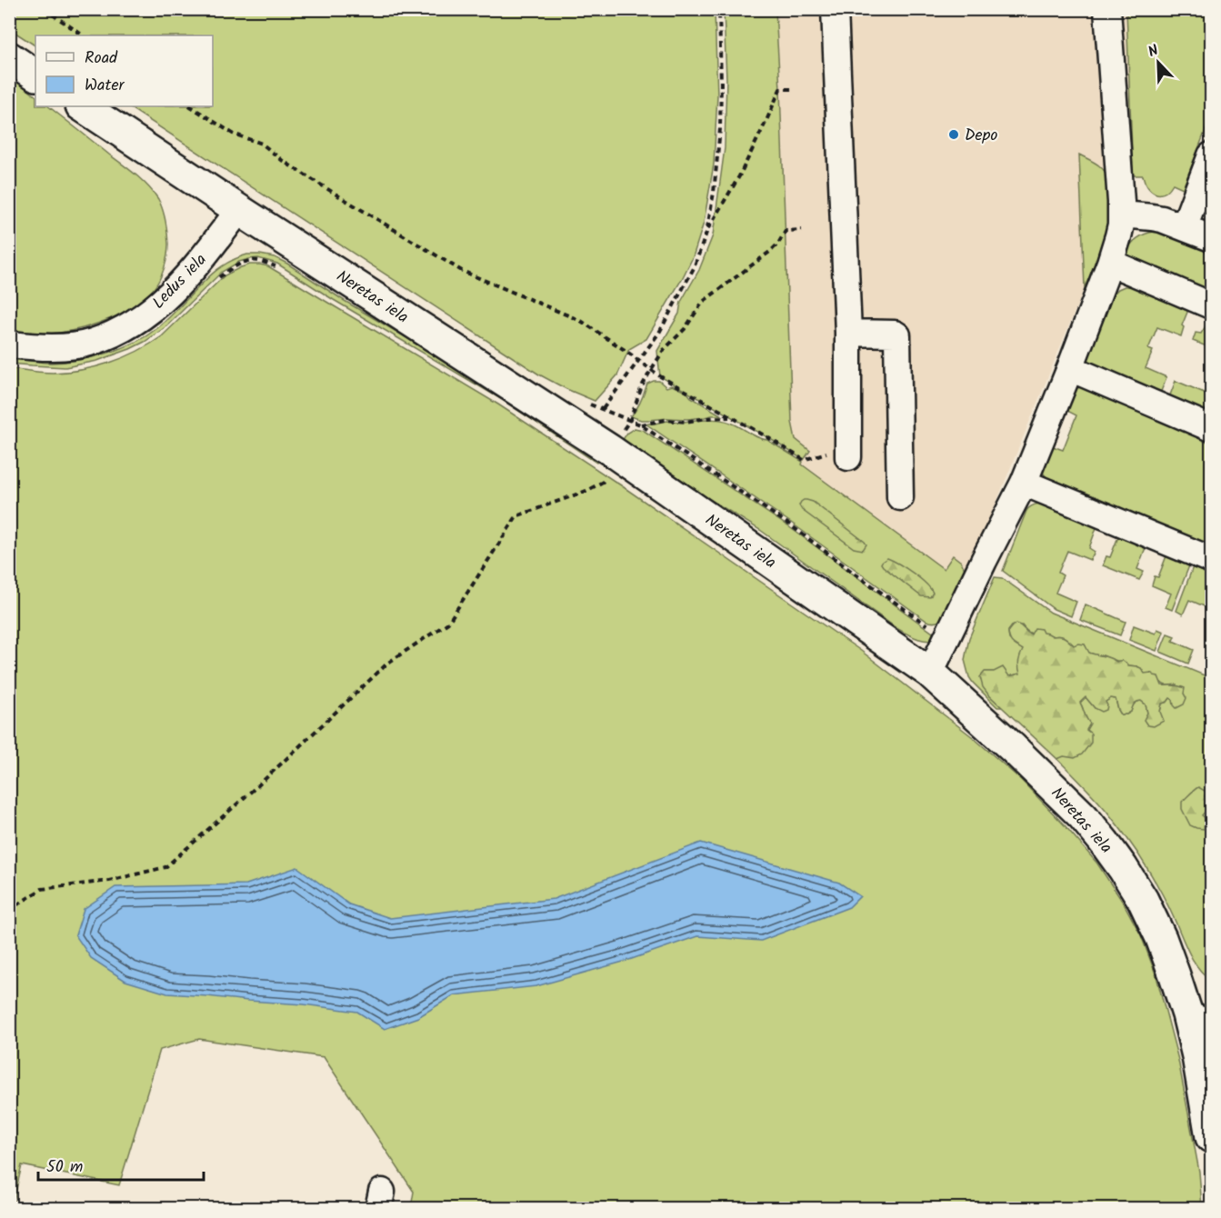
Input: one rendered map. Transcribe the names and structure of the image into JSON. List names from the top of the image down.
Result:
{
  "streets": {
    "main road": ["Neretas iela"],
    "street": ["Ledus iela"]
  },
  "crossings": [
    ["Ledus iela", "Neretas iela"]
  ],
  "places": ["Depo"],
  "legend": ["Road", "Water"],
  "scale_bar": "50 m",
  "north": "top left"
}
